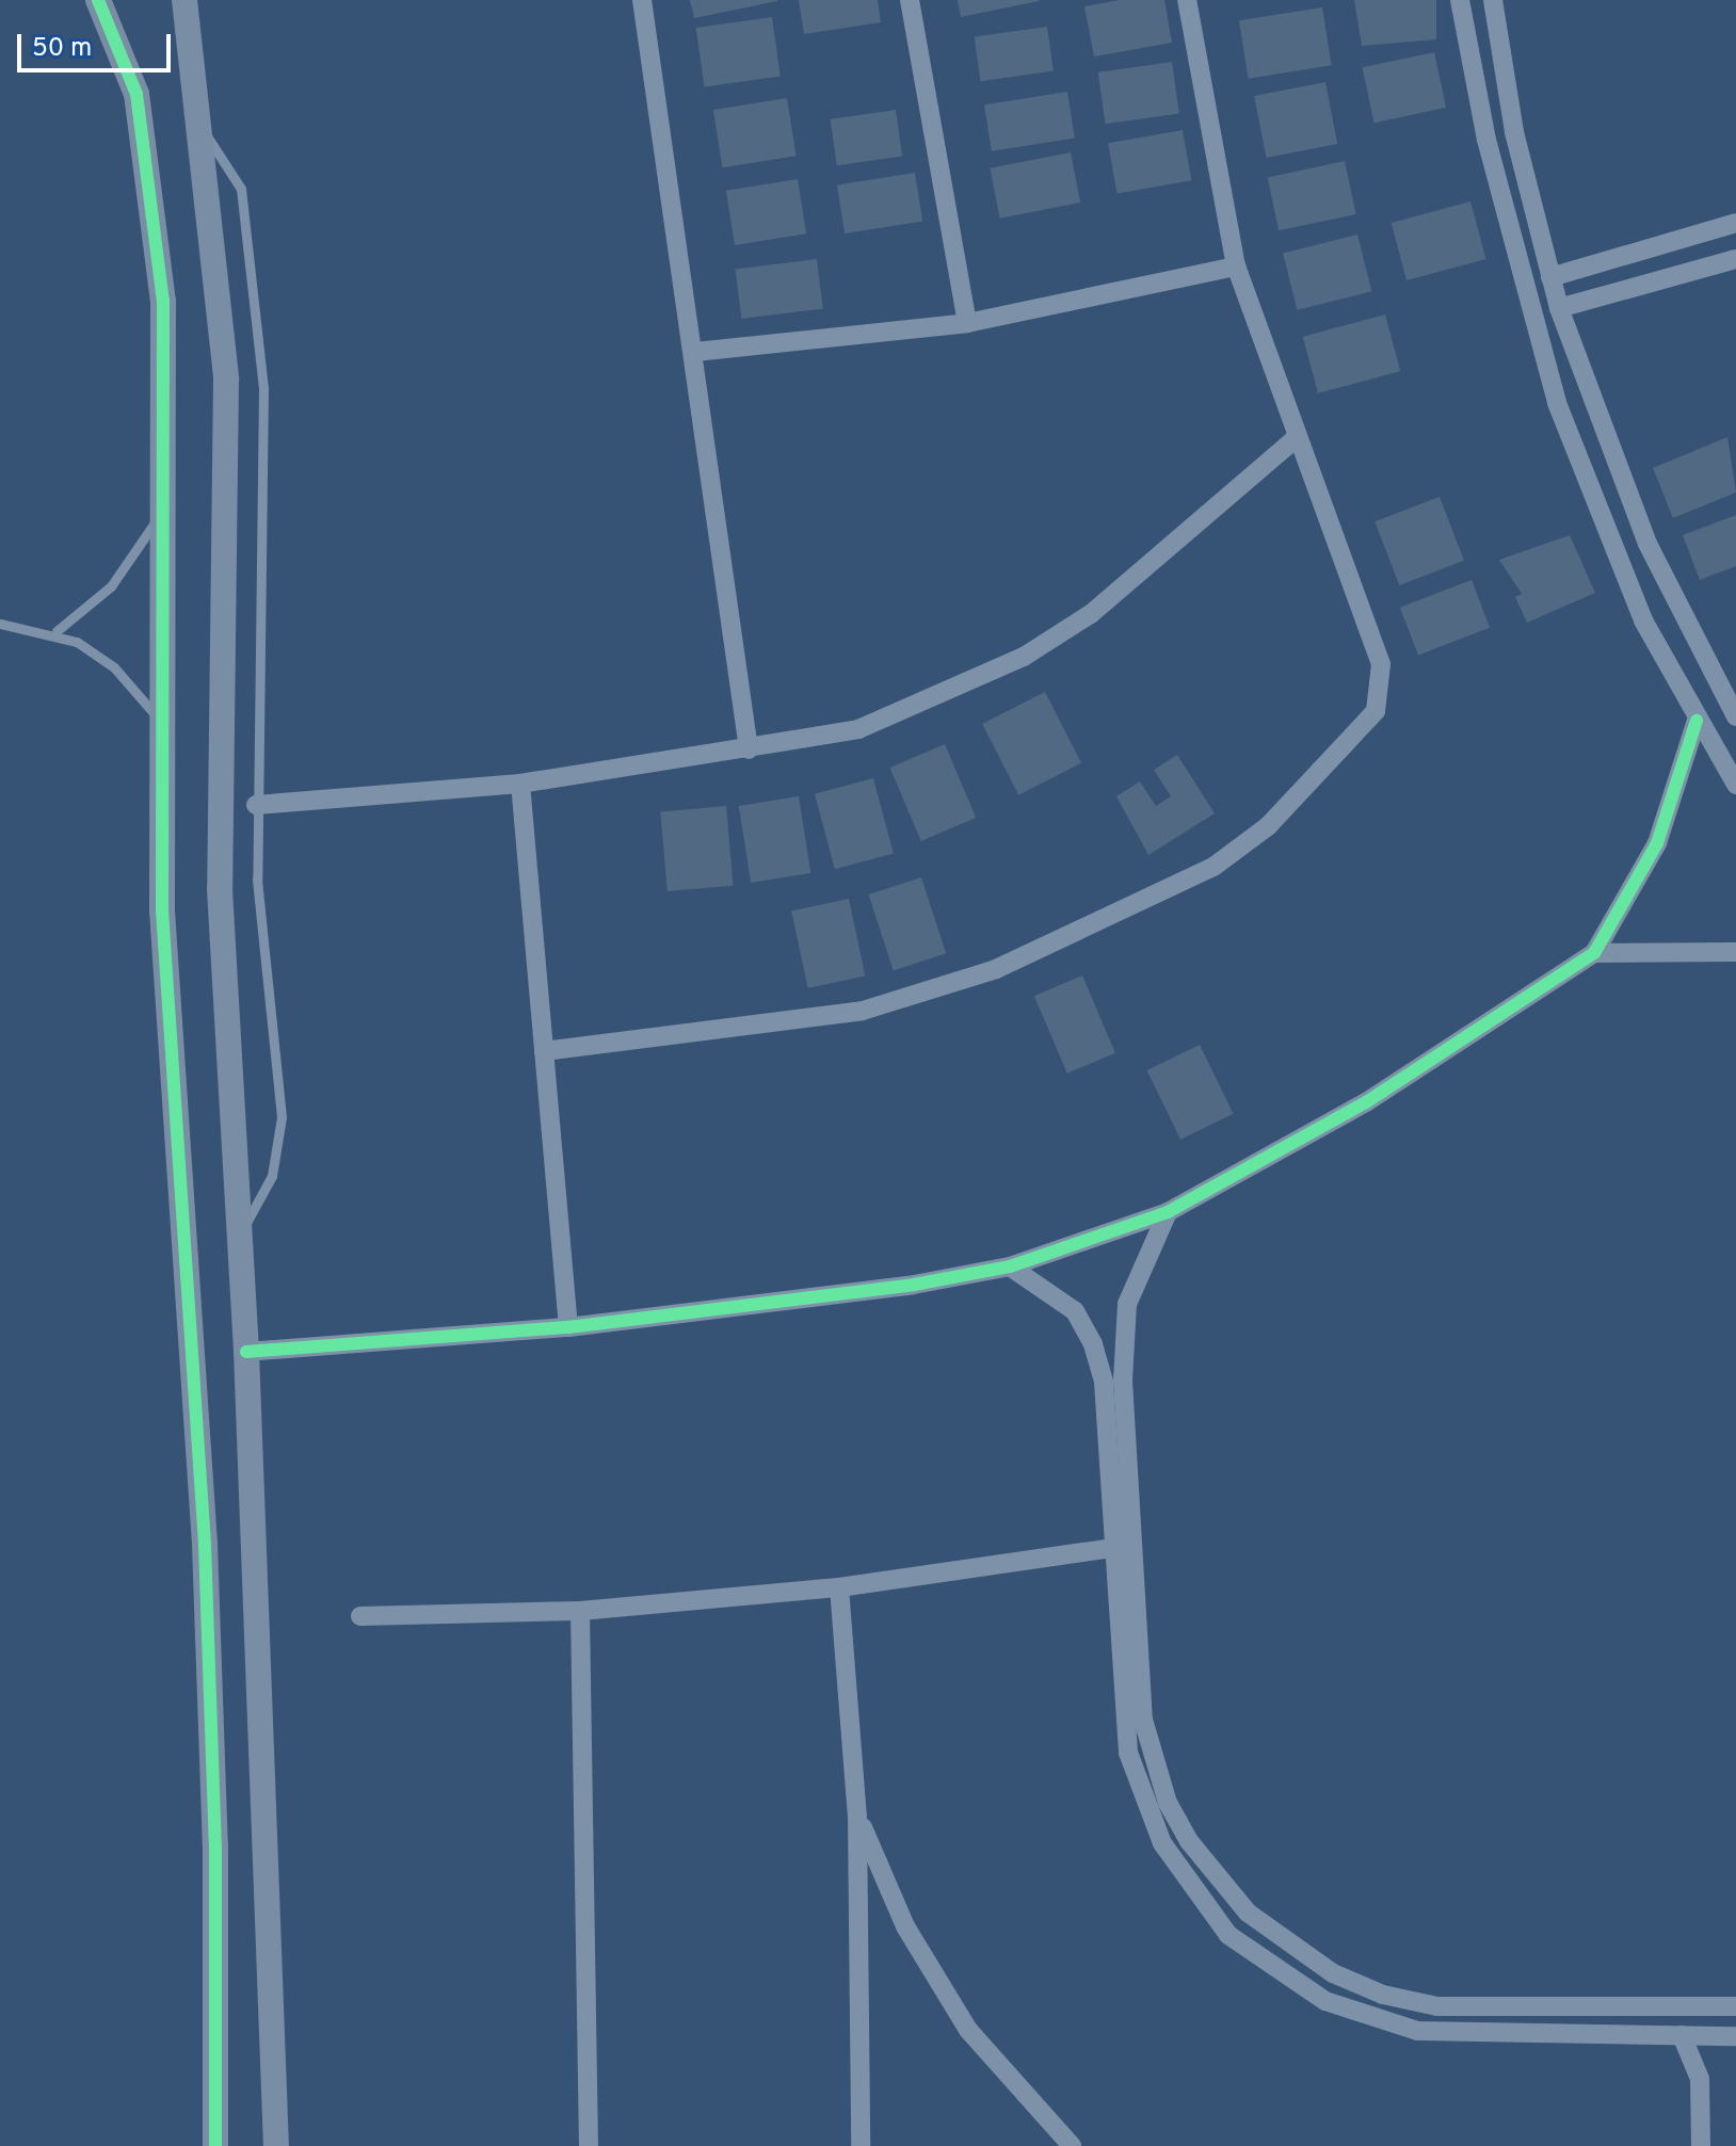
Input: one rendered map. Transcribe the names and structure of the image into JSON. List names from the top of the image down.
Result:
{
  "scale_bar": "50 m"
}
